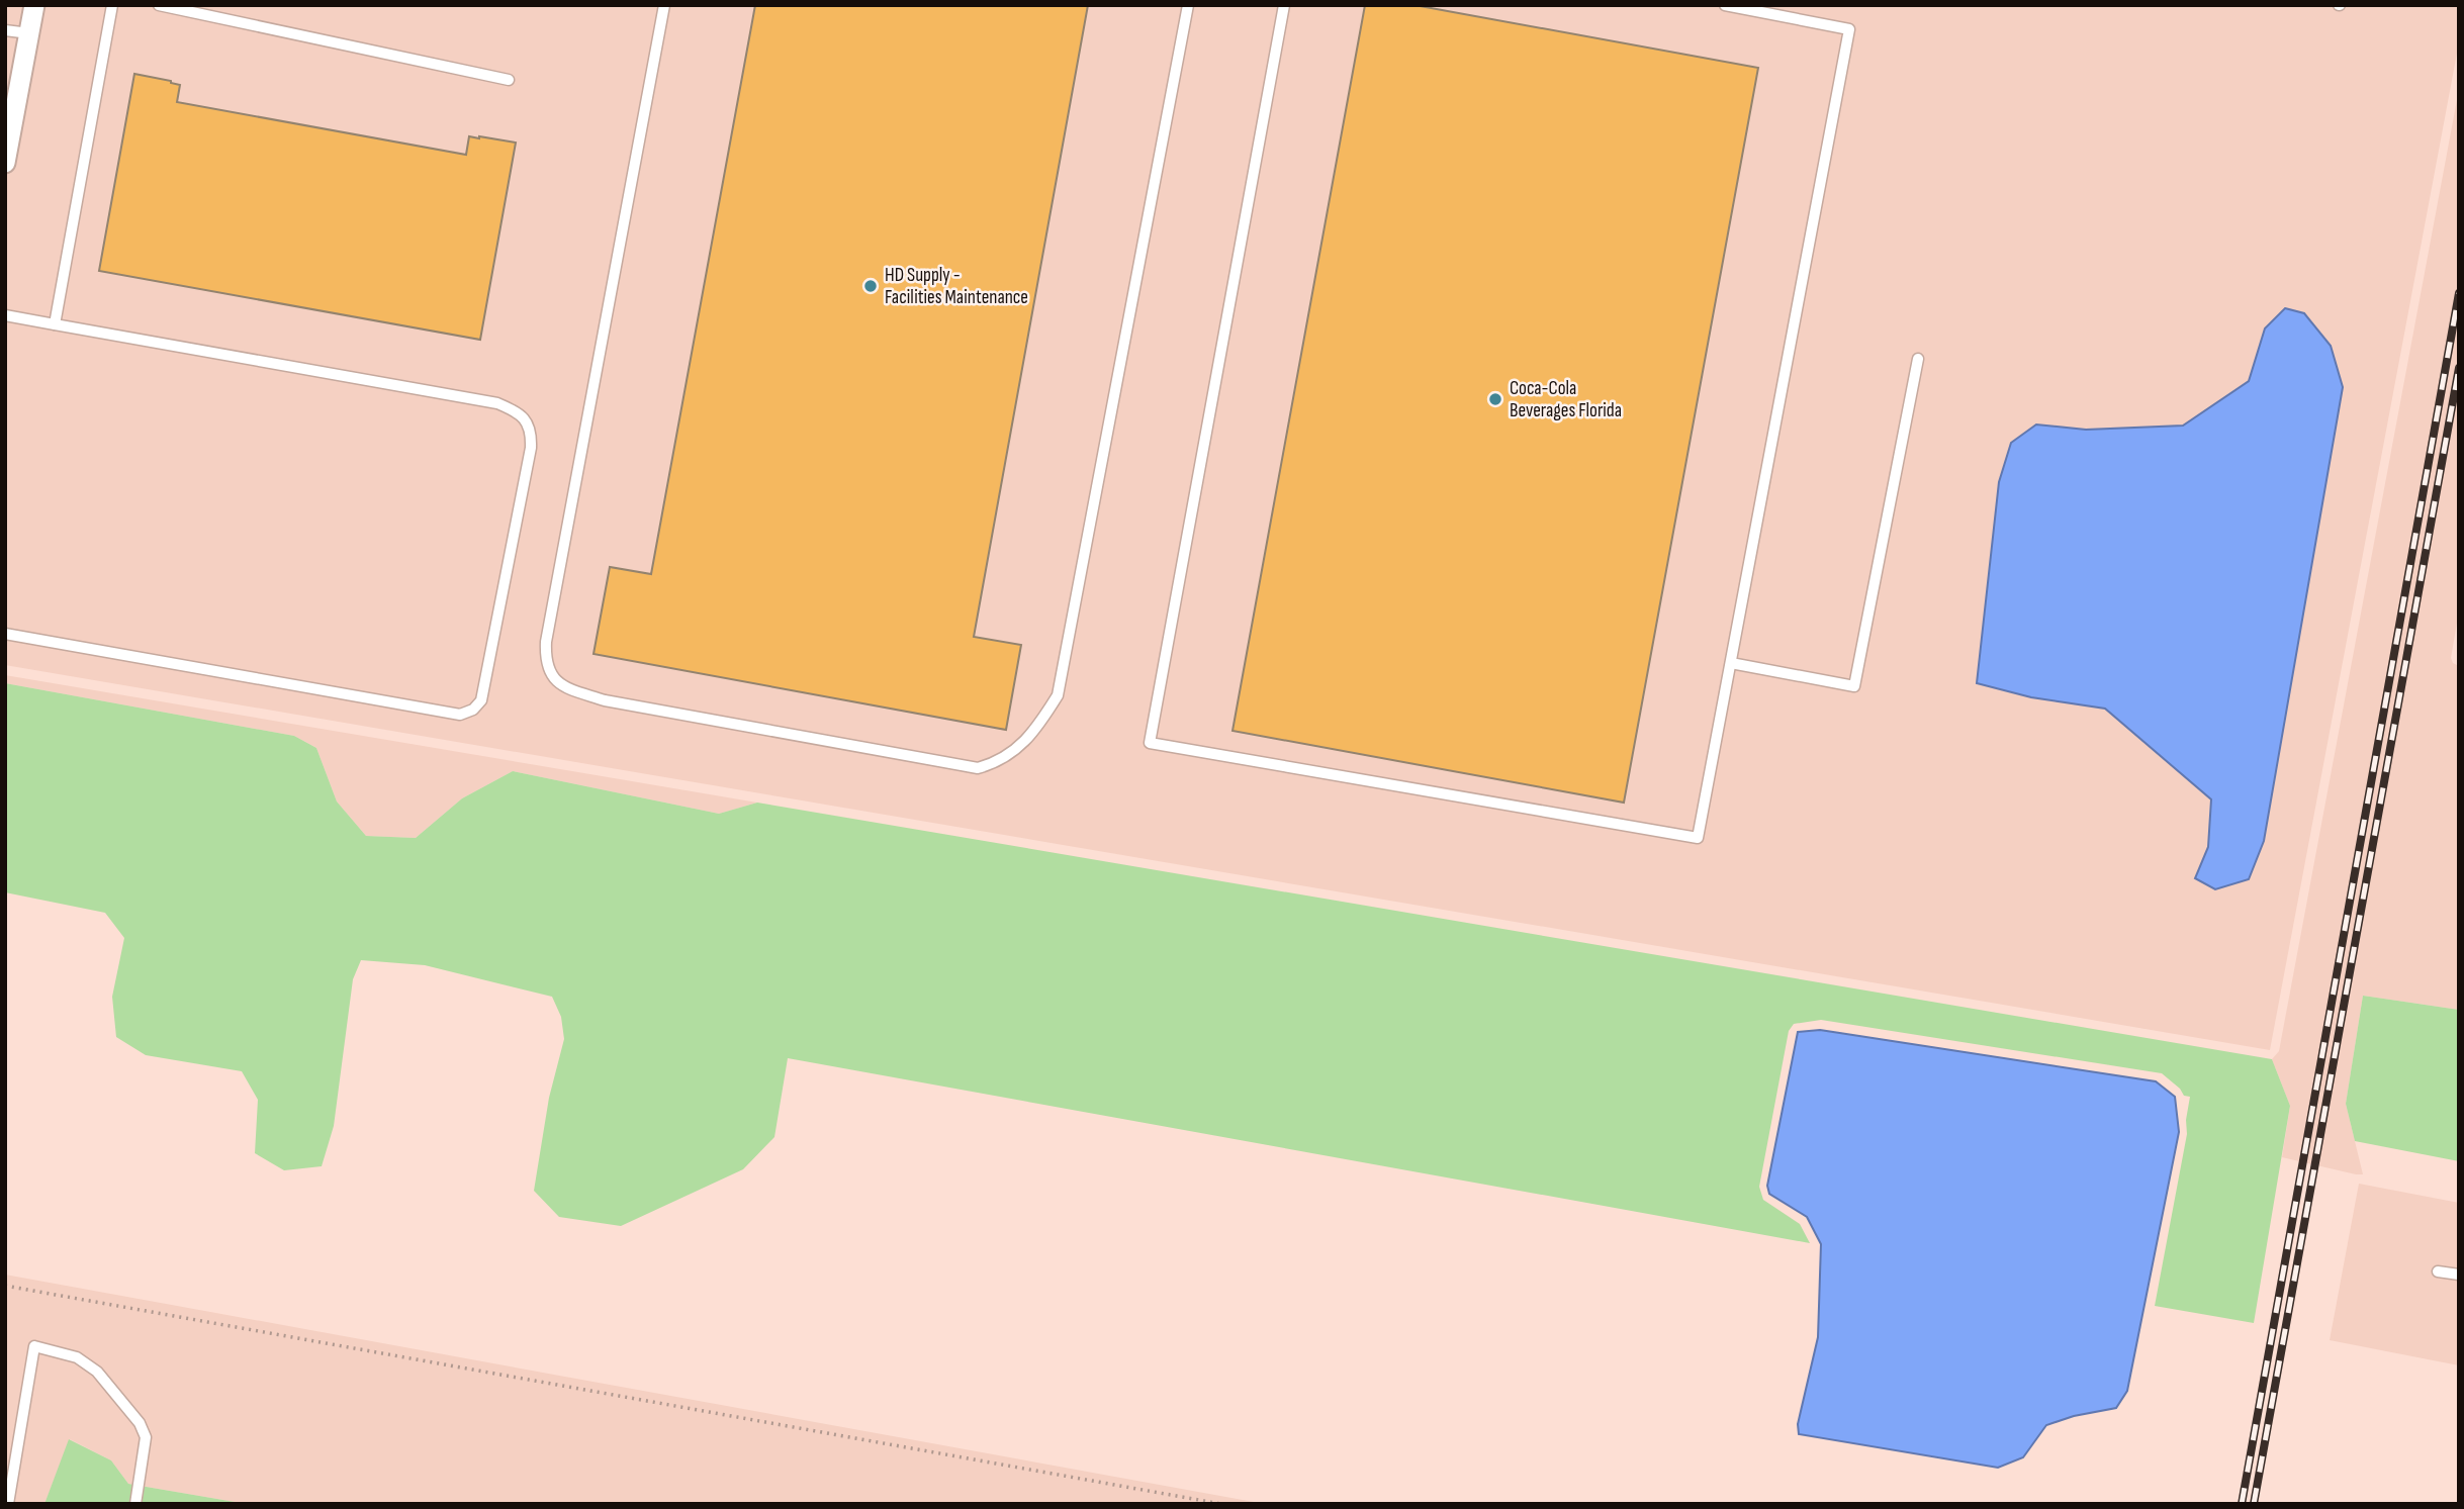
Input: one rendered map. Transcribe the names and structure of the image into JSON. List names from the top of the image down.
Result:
{
  "places": ["HD Supply - Facilities Maintenance", "Coca-Cola Beverages Florida"]
}
